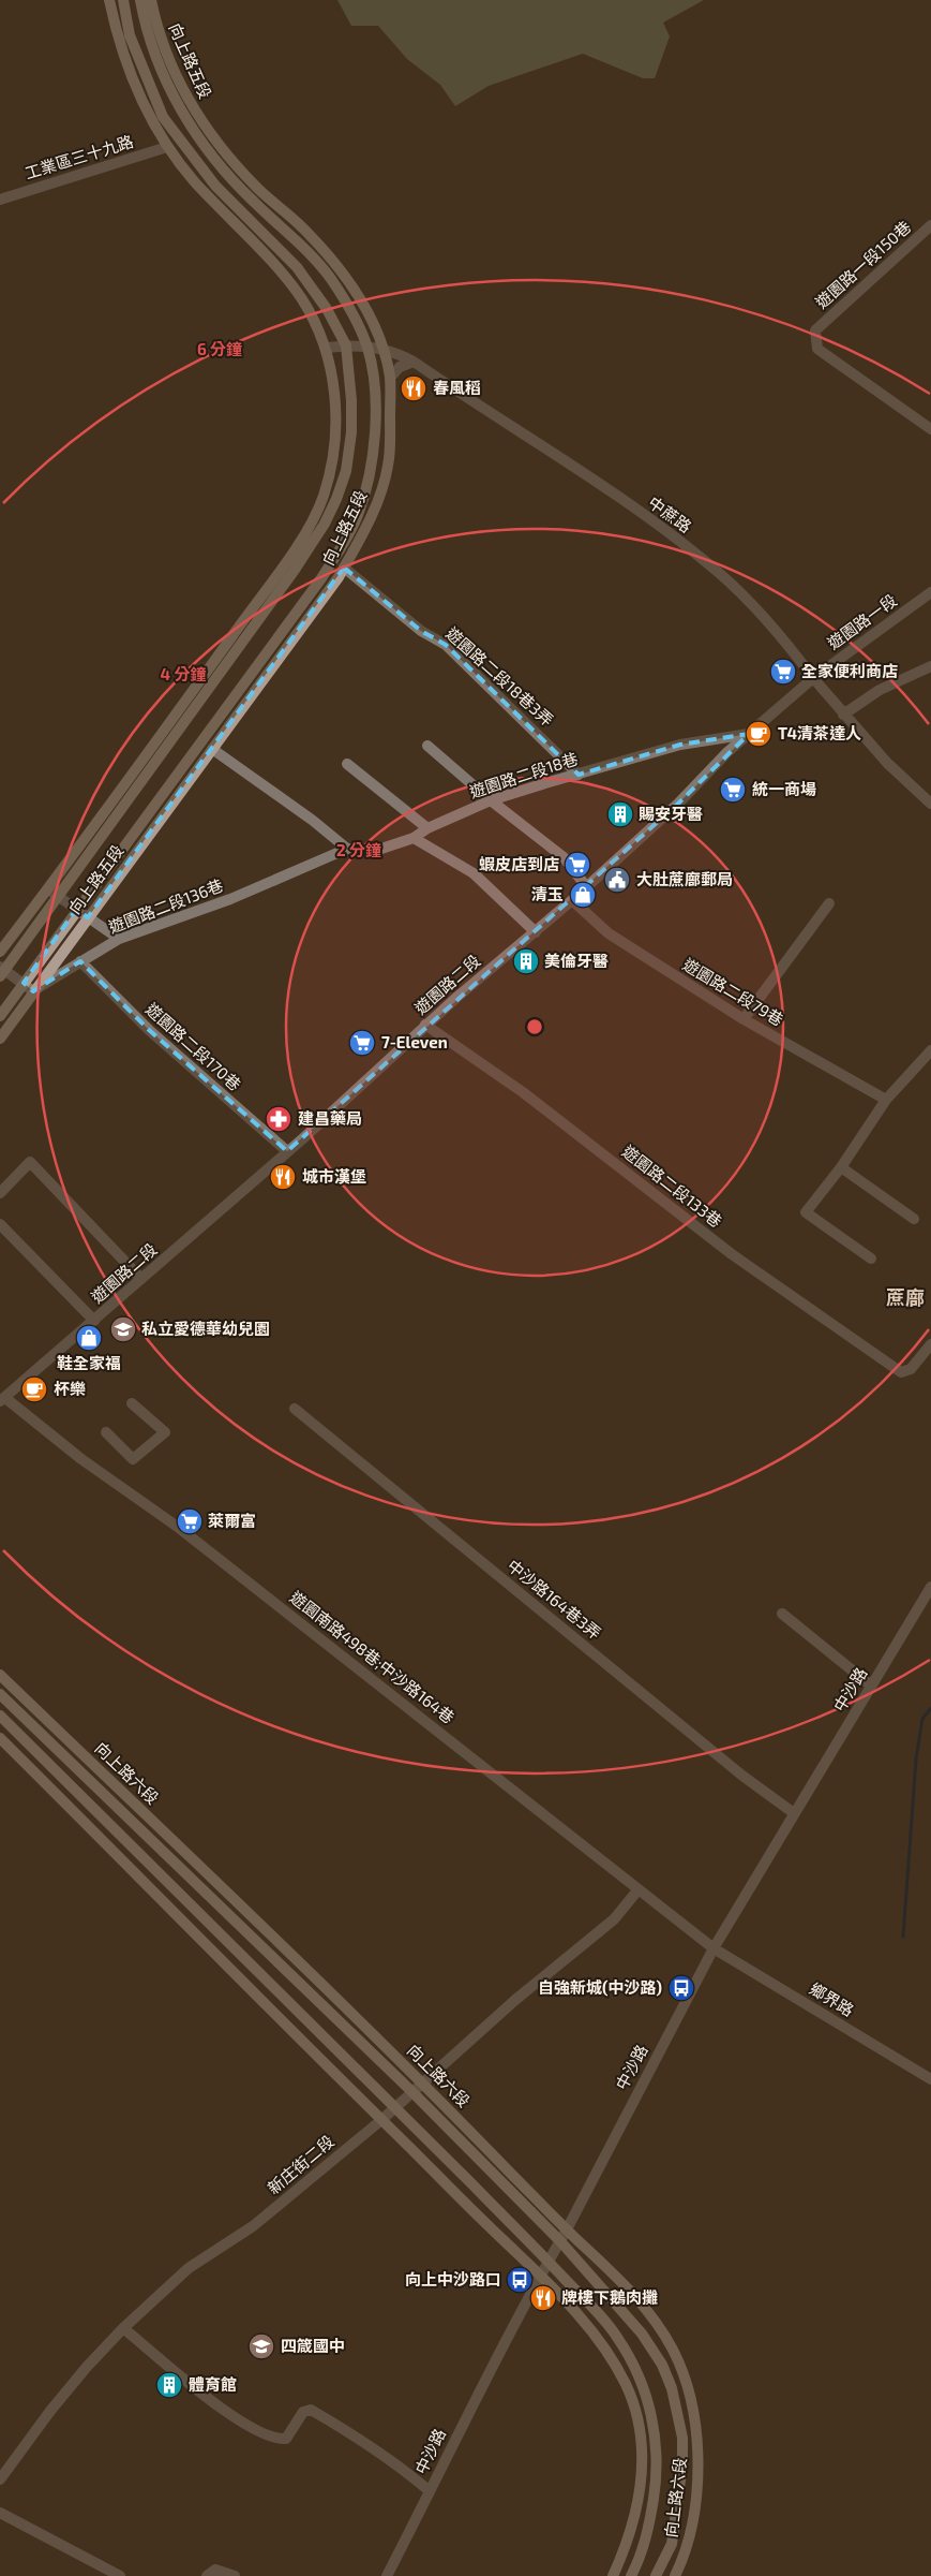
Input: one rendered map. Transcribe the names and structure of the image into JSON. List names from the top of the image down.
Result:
{
  "streets": {
    "main road": ["向上路五段", "向上路六段"],
    "street": [
      "工業區三十九路",
      "遊園路一段150巷",
      "中蔗路",
      "遊園路一段",
      "遊園路二段18巷3弄",
      "遊園路二段18巷",
      "遊園路二段136巷",
      "遊園路二段",
      "遊園路二段79巷",
      "遊園路二段170巷",
      "遊園路二段133巷",
      "中沙路164巷3弄",
      "遊園南路498巷;中沙路164巷",
      "中沙路",
      "鄉界路",
      "新庄街二段"
    ]
  },
  "crossings": [
    ["向上路五段", "工業區三十九路"],
    ["向上路五段", "中蔗路"],
    ["向上路五段", "遊園路二段18巷3弄"],
    ["向上路五段", "遊園路二段136巷"],
    ["中蔗路", "遊園路一段"],
    ["中蔗路", "遊園路二段"],
    ["遊園路一段", "遊園路二段"],
    ["遊園路二段18巷3弄", "遊園路二段18巷"],
    ["遊園路二段18巷", "遊園路二段136巷"],
    ["遊園路二段18巷", "遊園路二段"],
    ["遊園路二段136巷", "遊園路二段170巷"],
    ["遊園路二段", "遊園路二段79巷"],
    ["遊園路二段", "遊園路二段170巷"],
    ["遊園路二段", "遊園路二段133巷"],
    ["遊園路二段", "遊園南路498巷;中沙路164巷"],
    ["中沙路164巷3弄", "中沙路"],
    ["遊園南路498巷;中沙路164巷", "中沙路"],
    ["遊園南路498巷;中沙路164巷", "鄉界路"],
    ["遊園南路498巷;中沙路164巷", "新庄街二段"],
    ["中沙路", "向上路六段"],
    ["中沙路", "鄉界路"],
    ["向上路六段", "新庄街二段"]
  ],
  "districts": ["蔗廍"],
  "places": {
    "restaurant": ["春風稻", "城市漢堡", "牌樓下鵝肉攤"],
    "supermarket": [
      "全家便利商店",
      "統一商場",
      "蝦皮店到店",
      "7-Eleven",
      "萊爾富"
    ],
    "cafe": ["T4清茶達人", "杯樂"],
    "building": ["賜安牙醫", "美倫牙醫", "體育館"],
    "public building": ["大肚蔗廍郵局"],
    "shop": ["清玉", "鞋全家福"],
    "pharmacy": ["建昌藥局"],
    "school or university": ["私立愛德華幼兒園", "四箴國中"],
    "bus stop": ["自強新城(中沙路)", "向上中沙路口"]
  },
  "rings": ["6 分鐘", "4 分鐘", "2 分鐘"]
}
